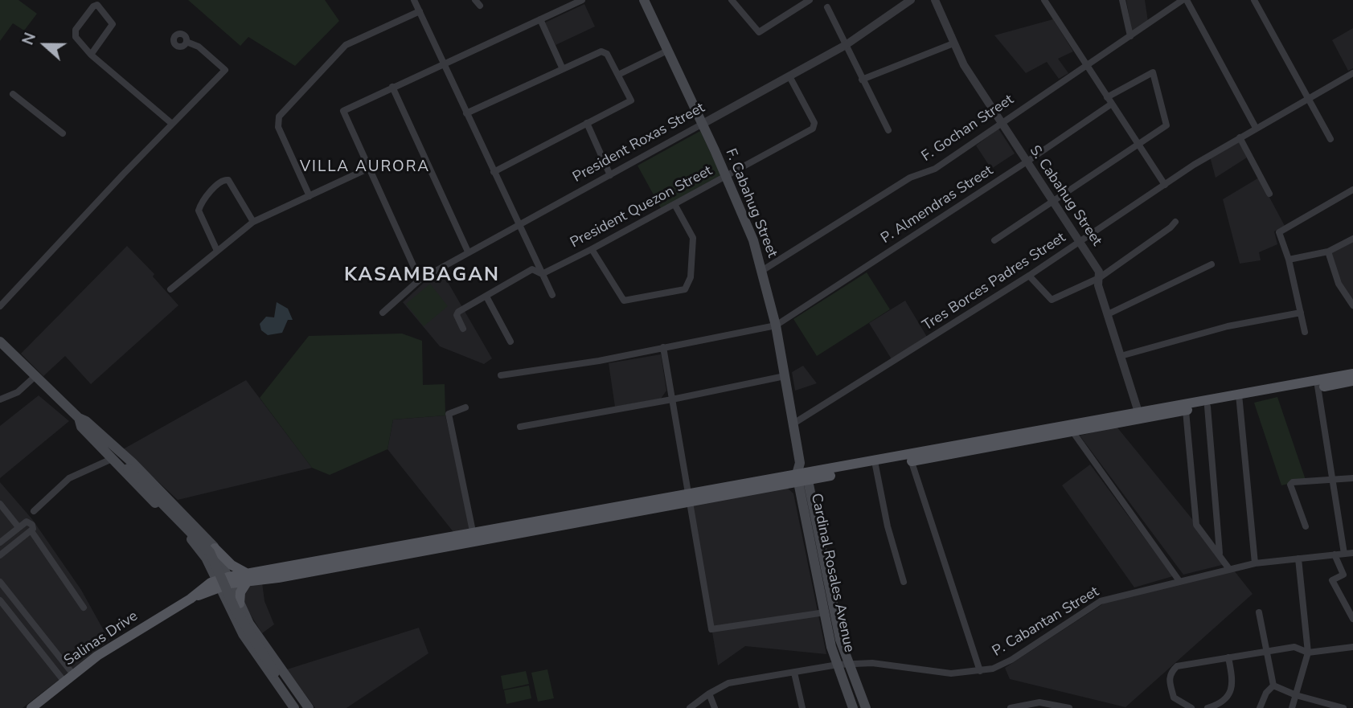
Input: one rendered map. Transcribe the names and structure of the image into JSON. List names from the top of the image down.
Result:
{
  "streets": {
    "main road": ["F. Cabahug Street", "Cardinal Rosales Avenue", "Salinas Drive"],
    "street": [
      "F. Gochan Street",
      "President Roxas Street",
      "S. Cabahug Street",
      "P. Almendras Street",
      "President Quezon Street",
      "Tres Borces Padres Street",
      "P. Cabantan Street"
    ]
  },
  "crossings": [
    ["F. Gochan Street", "S. Cabahug Street"],
    ["F. Gochan Street", "F. Cabahug Street"],
    ["President Roxas Street", "F. Cabahug Street"],
    ["President Roxas Street", "President Quezon Street"],
    ["S. Cabahug Street", "P. Almendras Street"],
    ["S. Cabahug Street", "Tres Borces Padres Street"],
    ["S. Cabahug Street", "Salinas Drive"],
    ["F. Cabahug Street", "P. Almendras Street"],
    ["F. Cabahug Street", "President Quezon Street"],
    ["F. Cabahug Street", "Tres Borces Padres Street"],
    ["F. Cabahug Street", "Cardinal Rosales Avenue"],
    ["F. Cabahug Street", "Salinas Drive"],
    ["Cardinal Rosales Avenue", "P. Cabantan Street"],
    ["Cardinal Rosales Avenue", "Salinas Drive"]
  ],
  "districts": ["VILLA AURORA", "KASAMBAGAN"],
  "north": "left"
}
